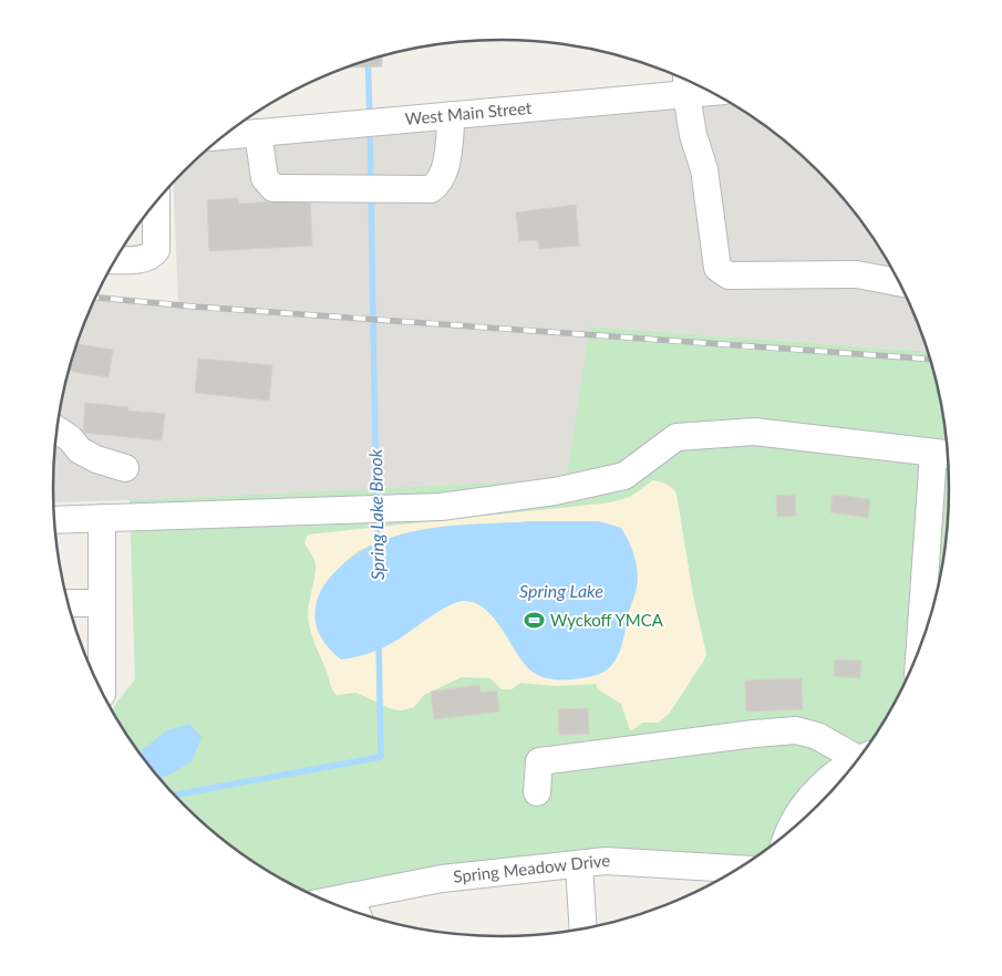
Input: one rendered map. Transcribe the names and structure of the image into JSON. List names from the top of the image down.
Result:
{
  "streets": {
    "street": ["West Main Street", "Spring Meadow Drive"]
  },
  "water": ["Spring Lake Brook", "Spring Lake"],
  "places": {
    "sports": ["Wyckoff YMCA"]
  }
}
